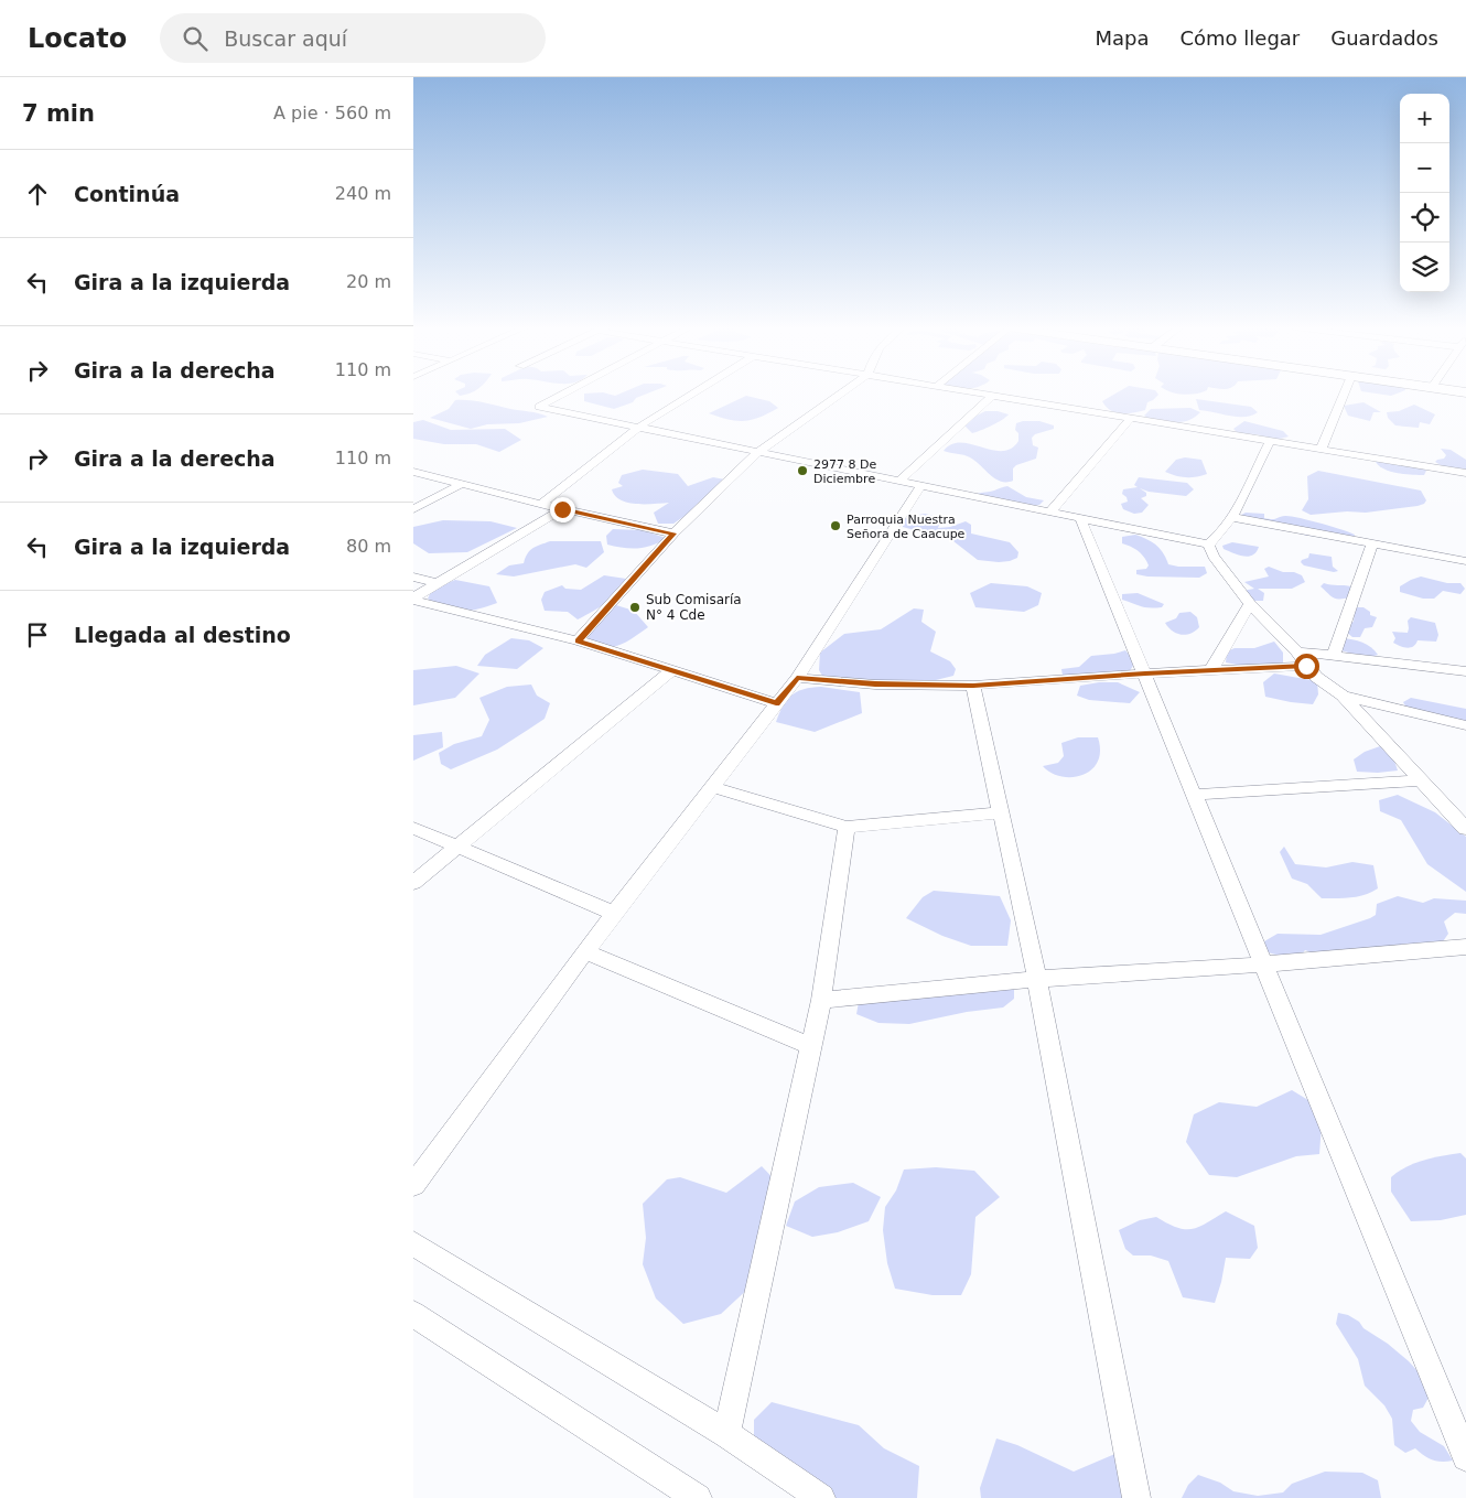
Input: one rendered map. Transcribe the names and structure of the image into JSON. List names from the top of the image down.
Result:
{
  "places": ["2977 8 De Diciembre", "Parroquia Nuestra Señora de Caacupe", "Sub Comisaría N° 4 Cde"],
  "page": {
    "header": "Locato",
    "search": "Buscar aquí",
    "nav": ["Mapa", "Cómo llegar", "Guardados"],
    "heading": ["7 min", "A pie · 560 m"],
    "map_buttons": ["+", "−"],
    "list": [
      ["Continúa", "240 m"],
      ["Gira a la izquierda", "20 m"],
      ["Gira a la derecha", "110 m"],
      ["Gira a la derecha", "110 m"],
      ["Gira a la izquierda", "80 m"],
      "Llegada al destino"
    ]
  }
}
